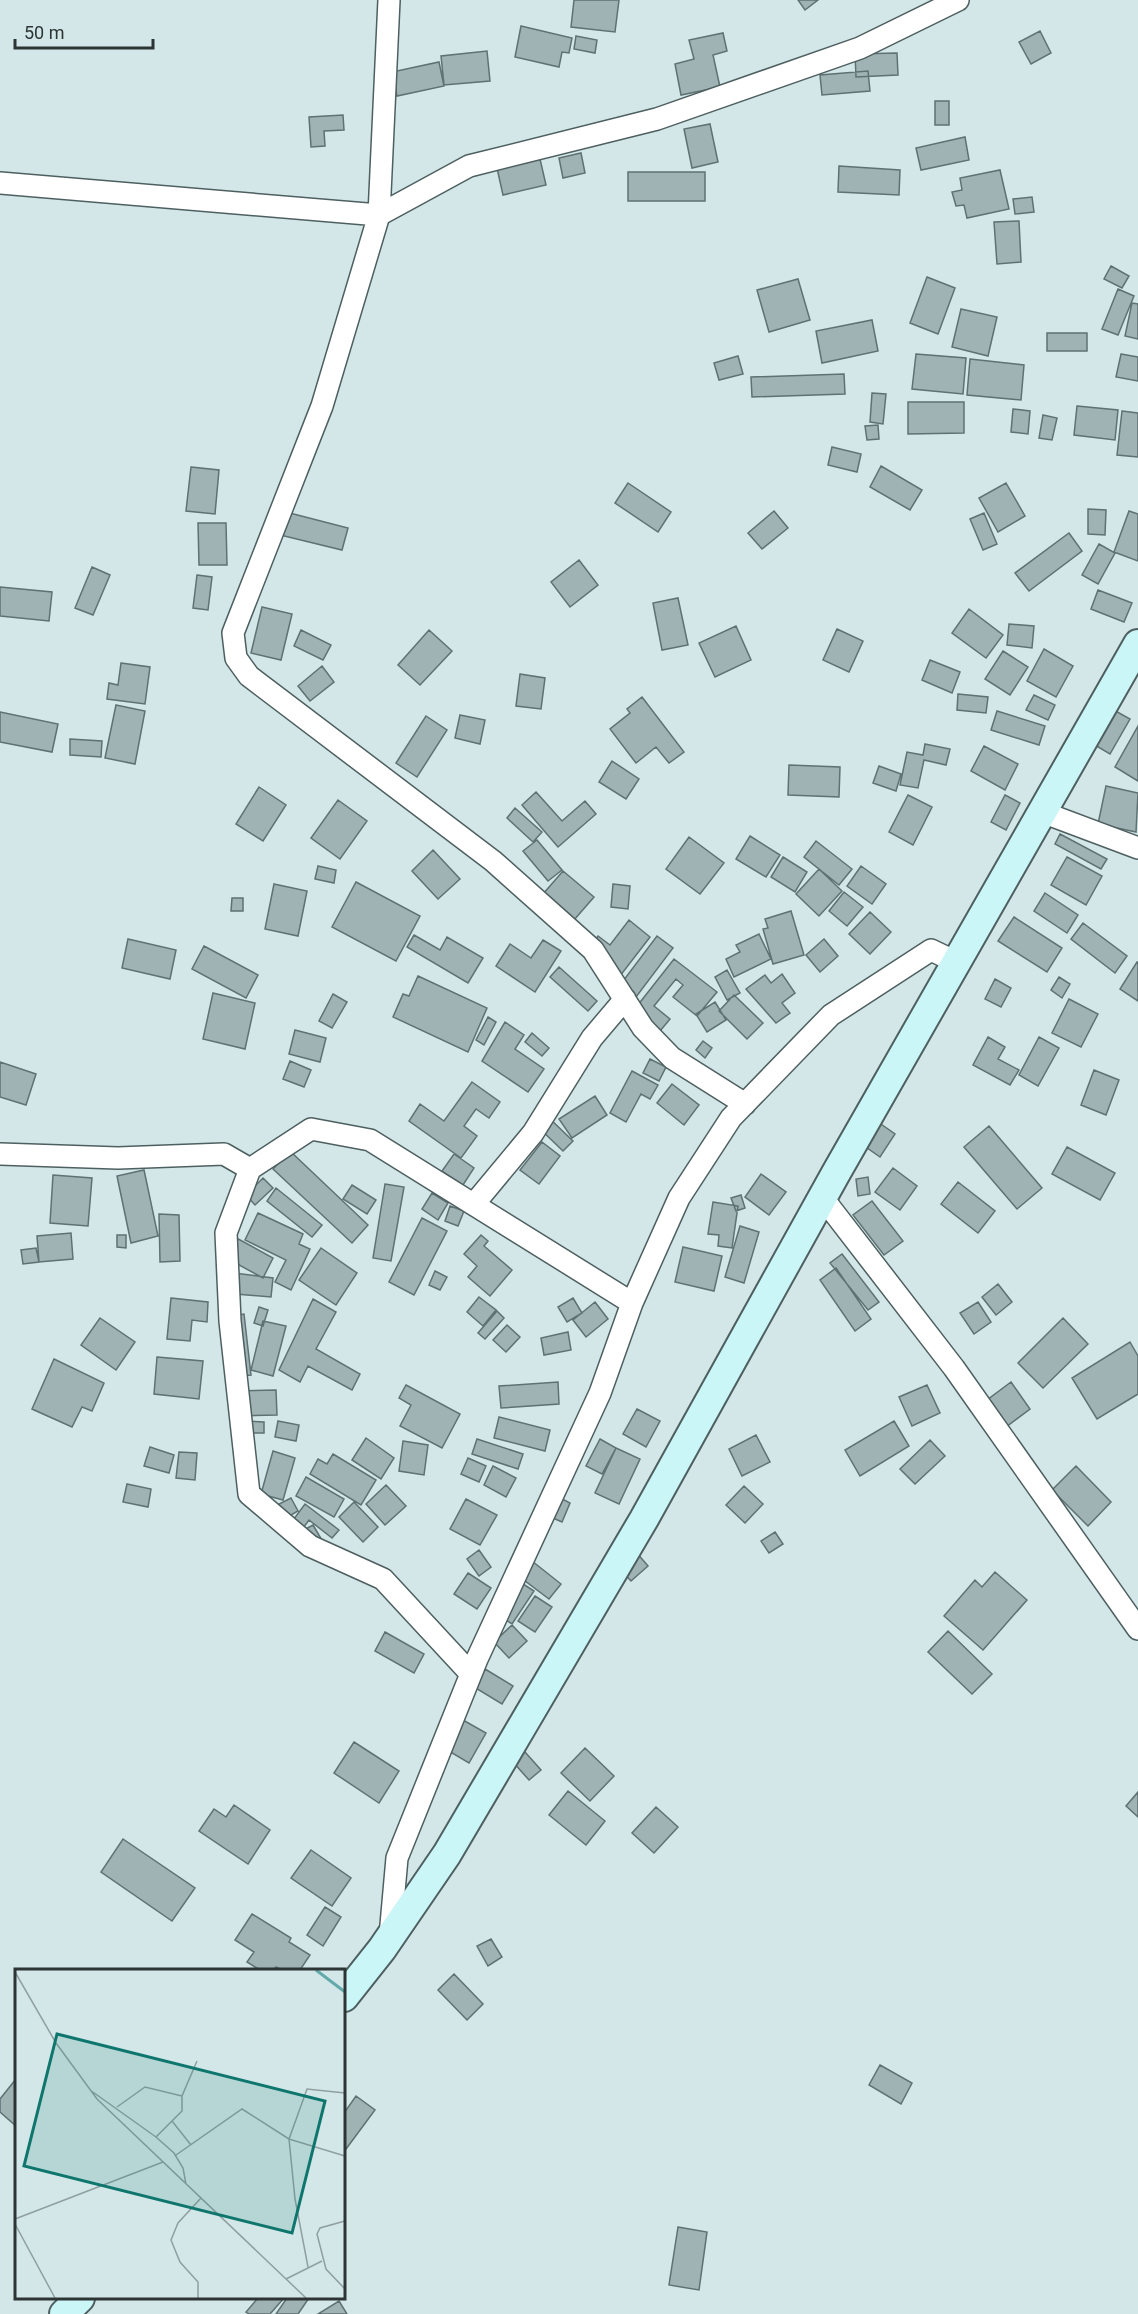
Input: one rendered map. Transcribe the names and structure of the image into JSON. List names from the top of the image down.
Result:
{
  "scale_bar": "50 m"
}
